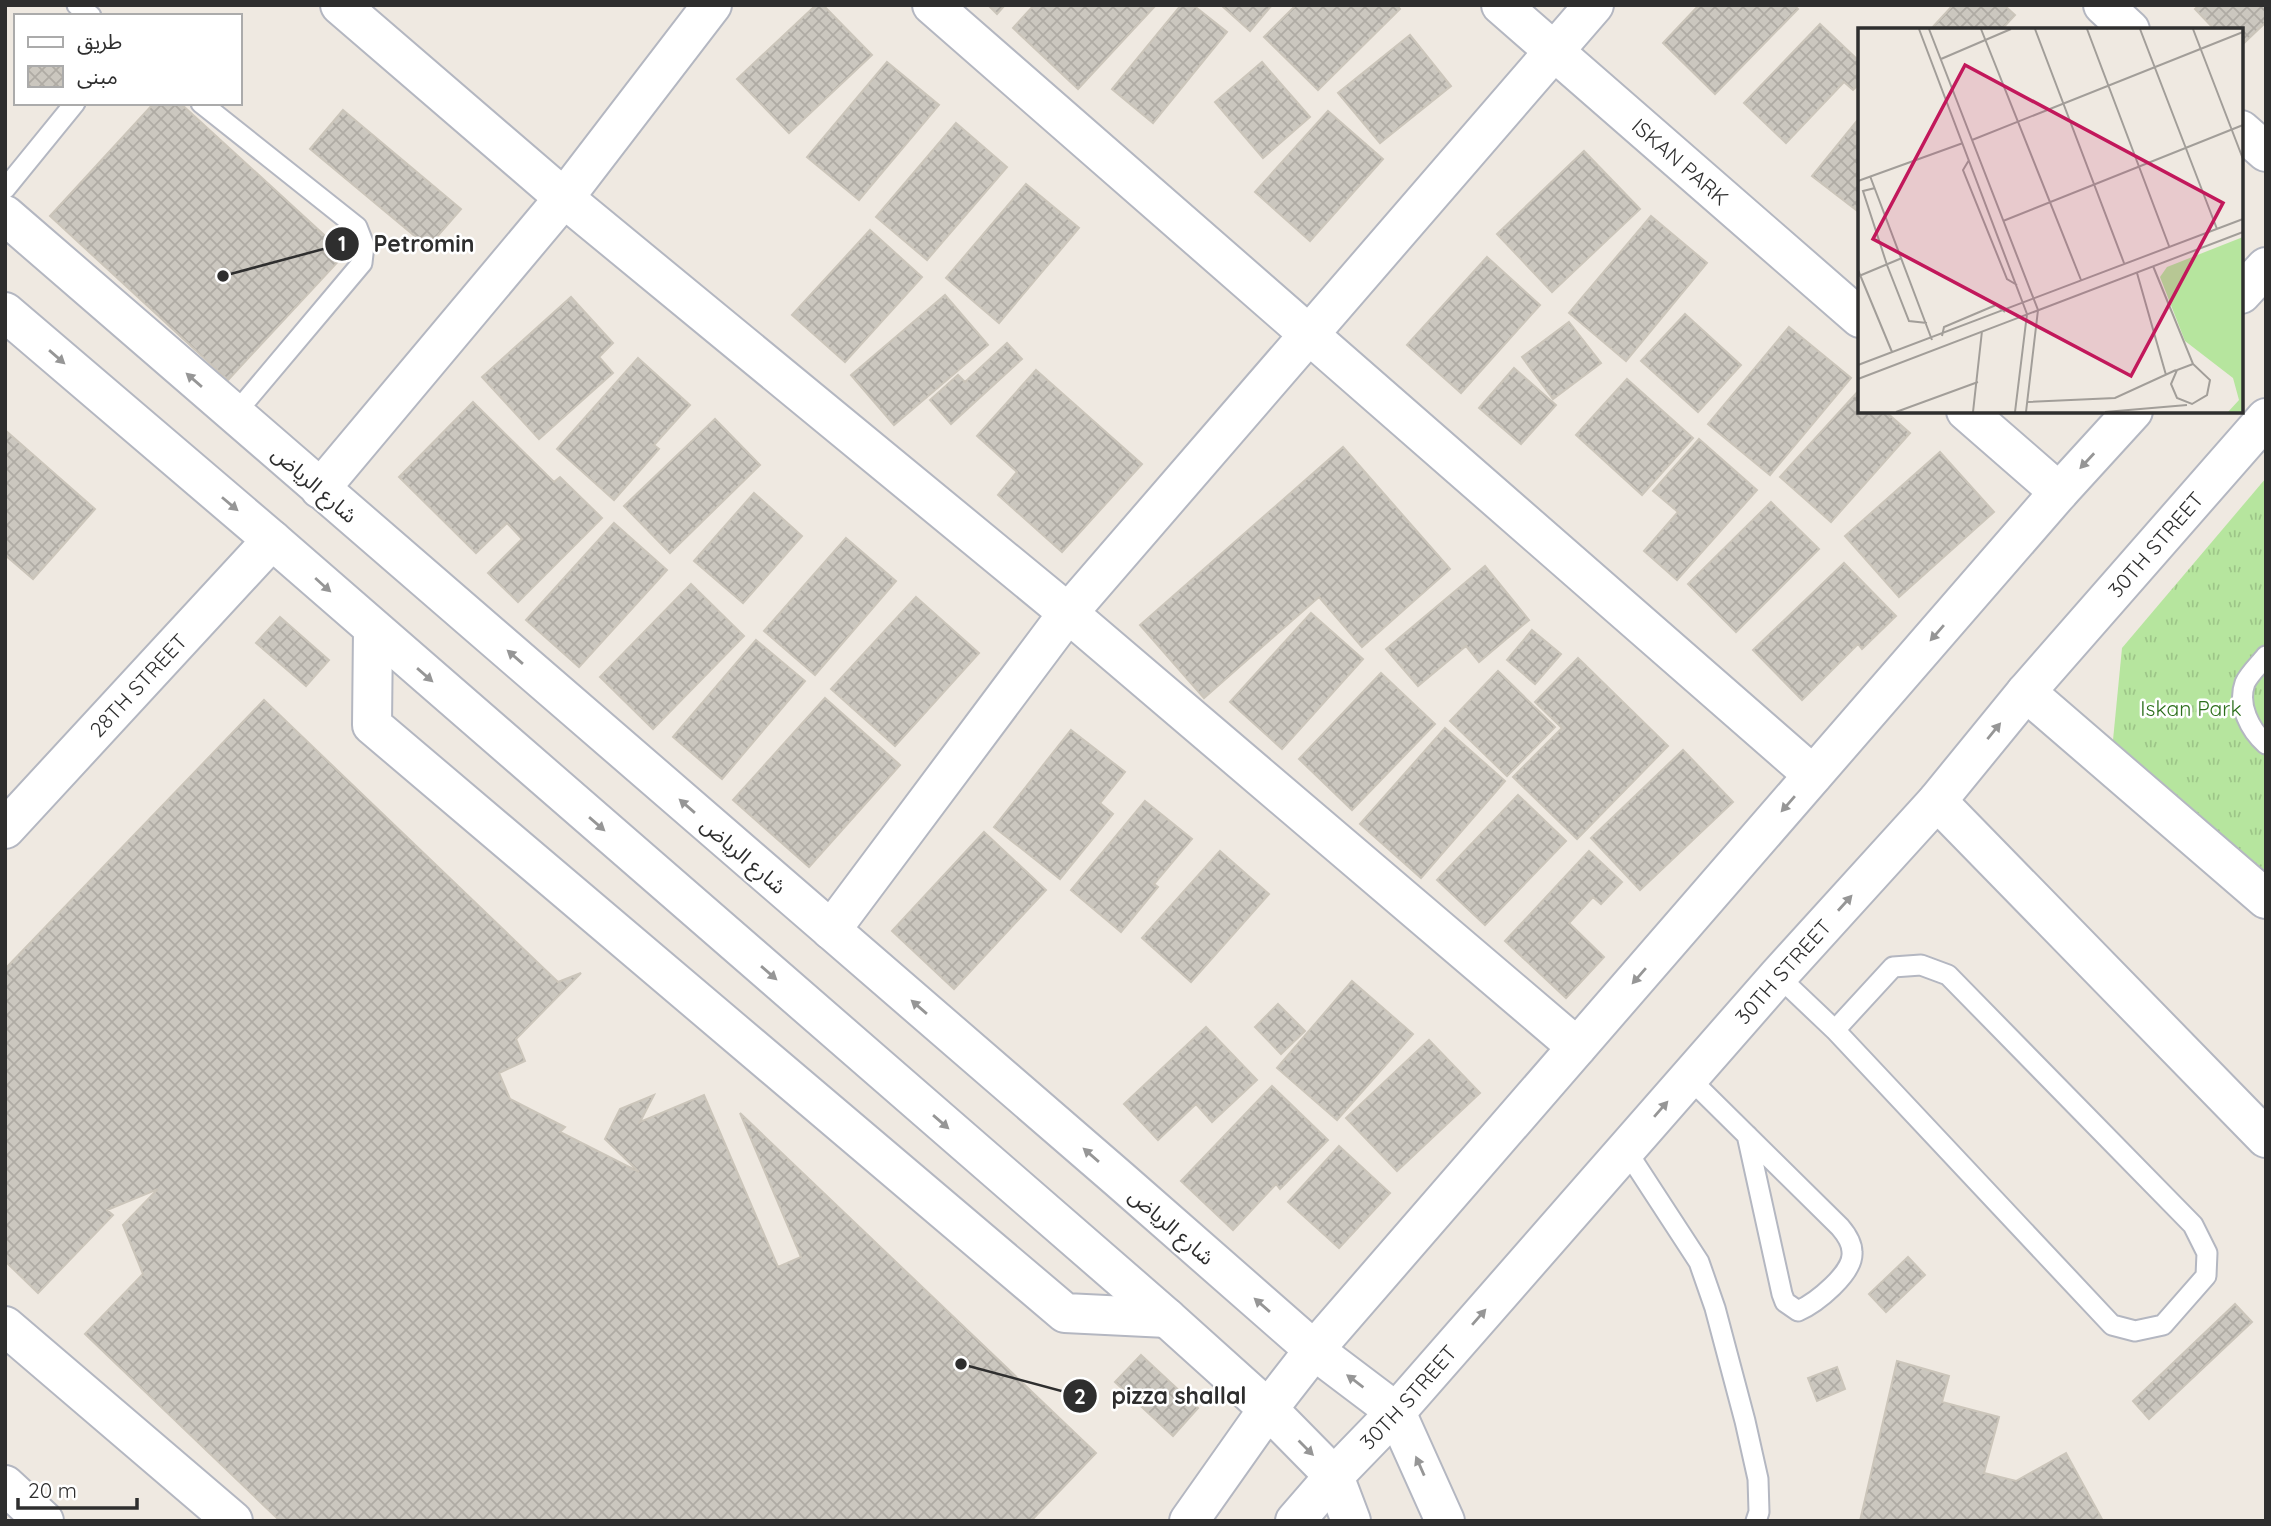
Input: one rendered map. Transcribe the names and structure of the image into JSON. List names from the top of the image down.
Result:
{
  "streets": {
    "street": [
      "ISKAN PARK",
      "شارع الرياض",
      "30TH STREET",
      "28TH STREET"
    ]
  },
  "crossings": [
    ["شارع الرياض", "30TH STREET"]
  ],
  "parks": ["Iskan Park"],
  "places": ["Petromin", "pizza shallal"],
  "legend": ["طريق", "مبنى"],
  "scale_bar": "20 m"
}
